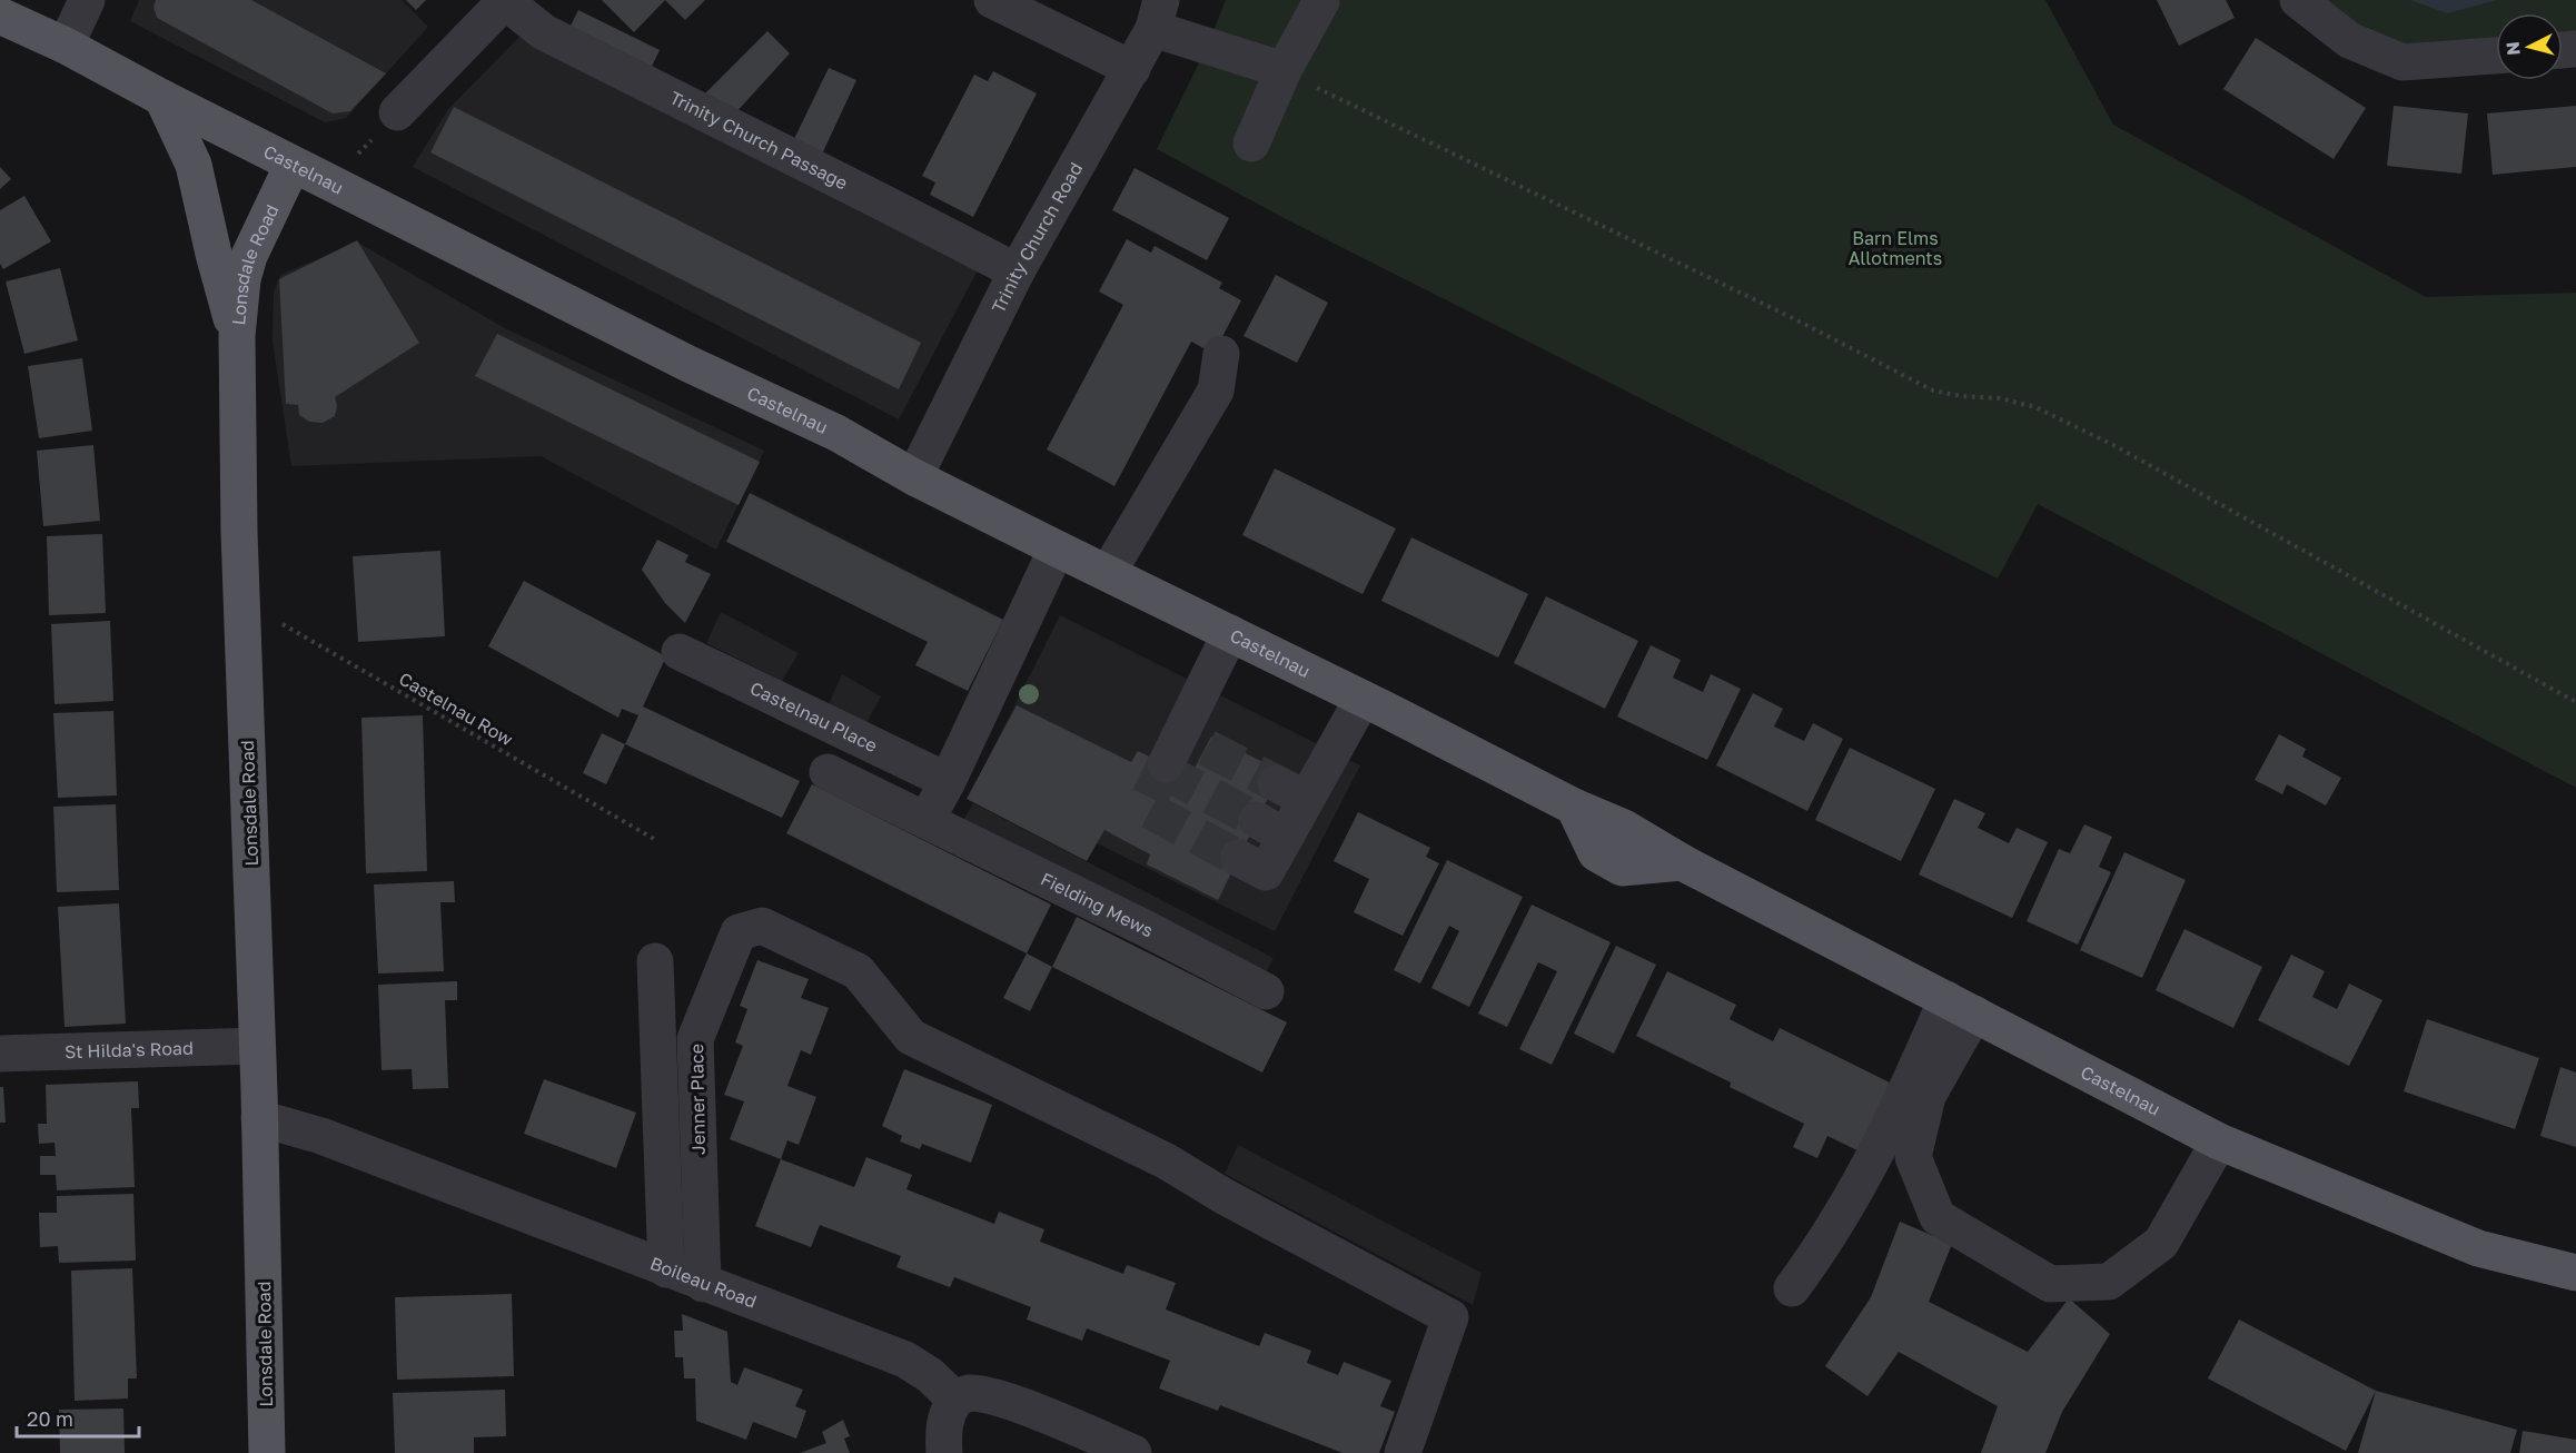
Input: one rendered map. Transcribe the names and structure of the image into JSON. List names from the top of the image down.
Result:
{
  "streets": {
    "main road": ["Castelnau", "Lonsdale Road"],
    "street": [
      "Trinity Church Passage",
      "Trinity Church Road",
      "Castelnau Place",
      "Fielding Mews",
      "St Hilda's Road",
      "Jenner Place",
      "Boileau Road"
    ],
    "path": ["Castelnau Row"]
  },
  "crossings": [
    ["Trinity Church Passage", "Trinity Church Road"],
    ["Castelnau", "Trinity Church Road"],
    ["Castelnau", "Lonsdale Road"],
    ["Lonsdale Road", "Castelnau Row"],
    ["Lonsdale Road", "St Hilda's Road"],
    ["Lonsdale Road", "Boileau Road"],
    ["Castelnau Place", "Fielding Mews"],
    ["Jenner Place", "Boileau Road"]
  ],
  "parks": ["Barn Elms Allotments"],
  "scale_bar": "20 m",
  "north": "left"
}
